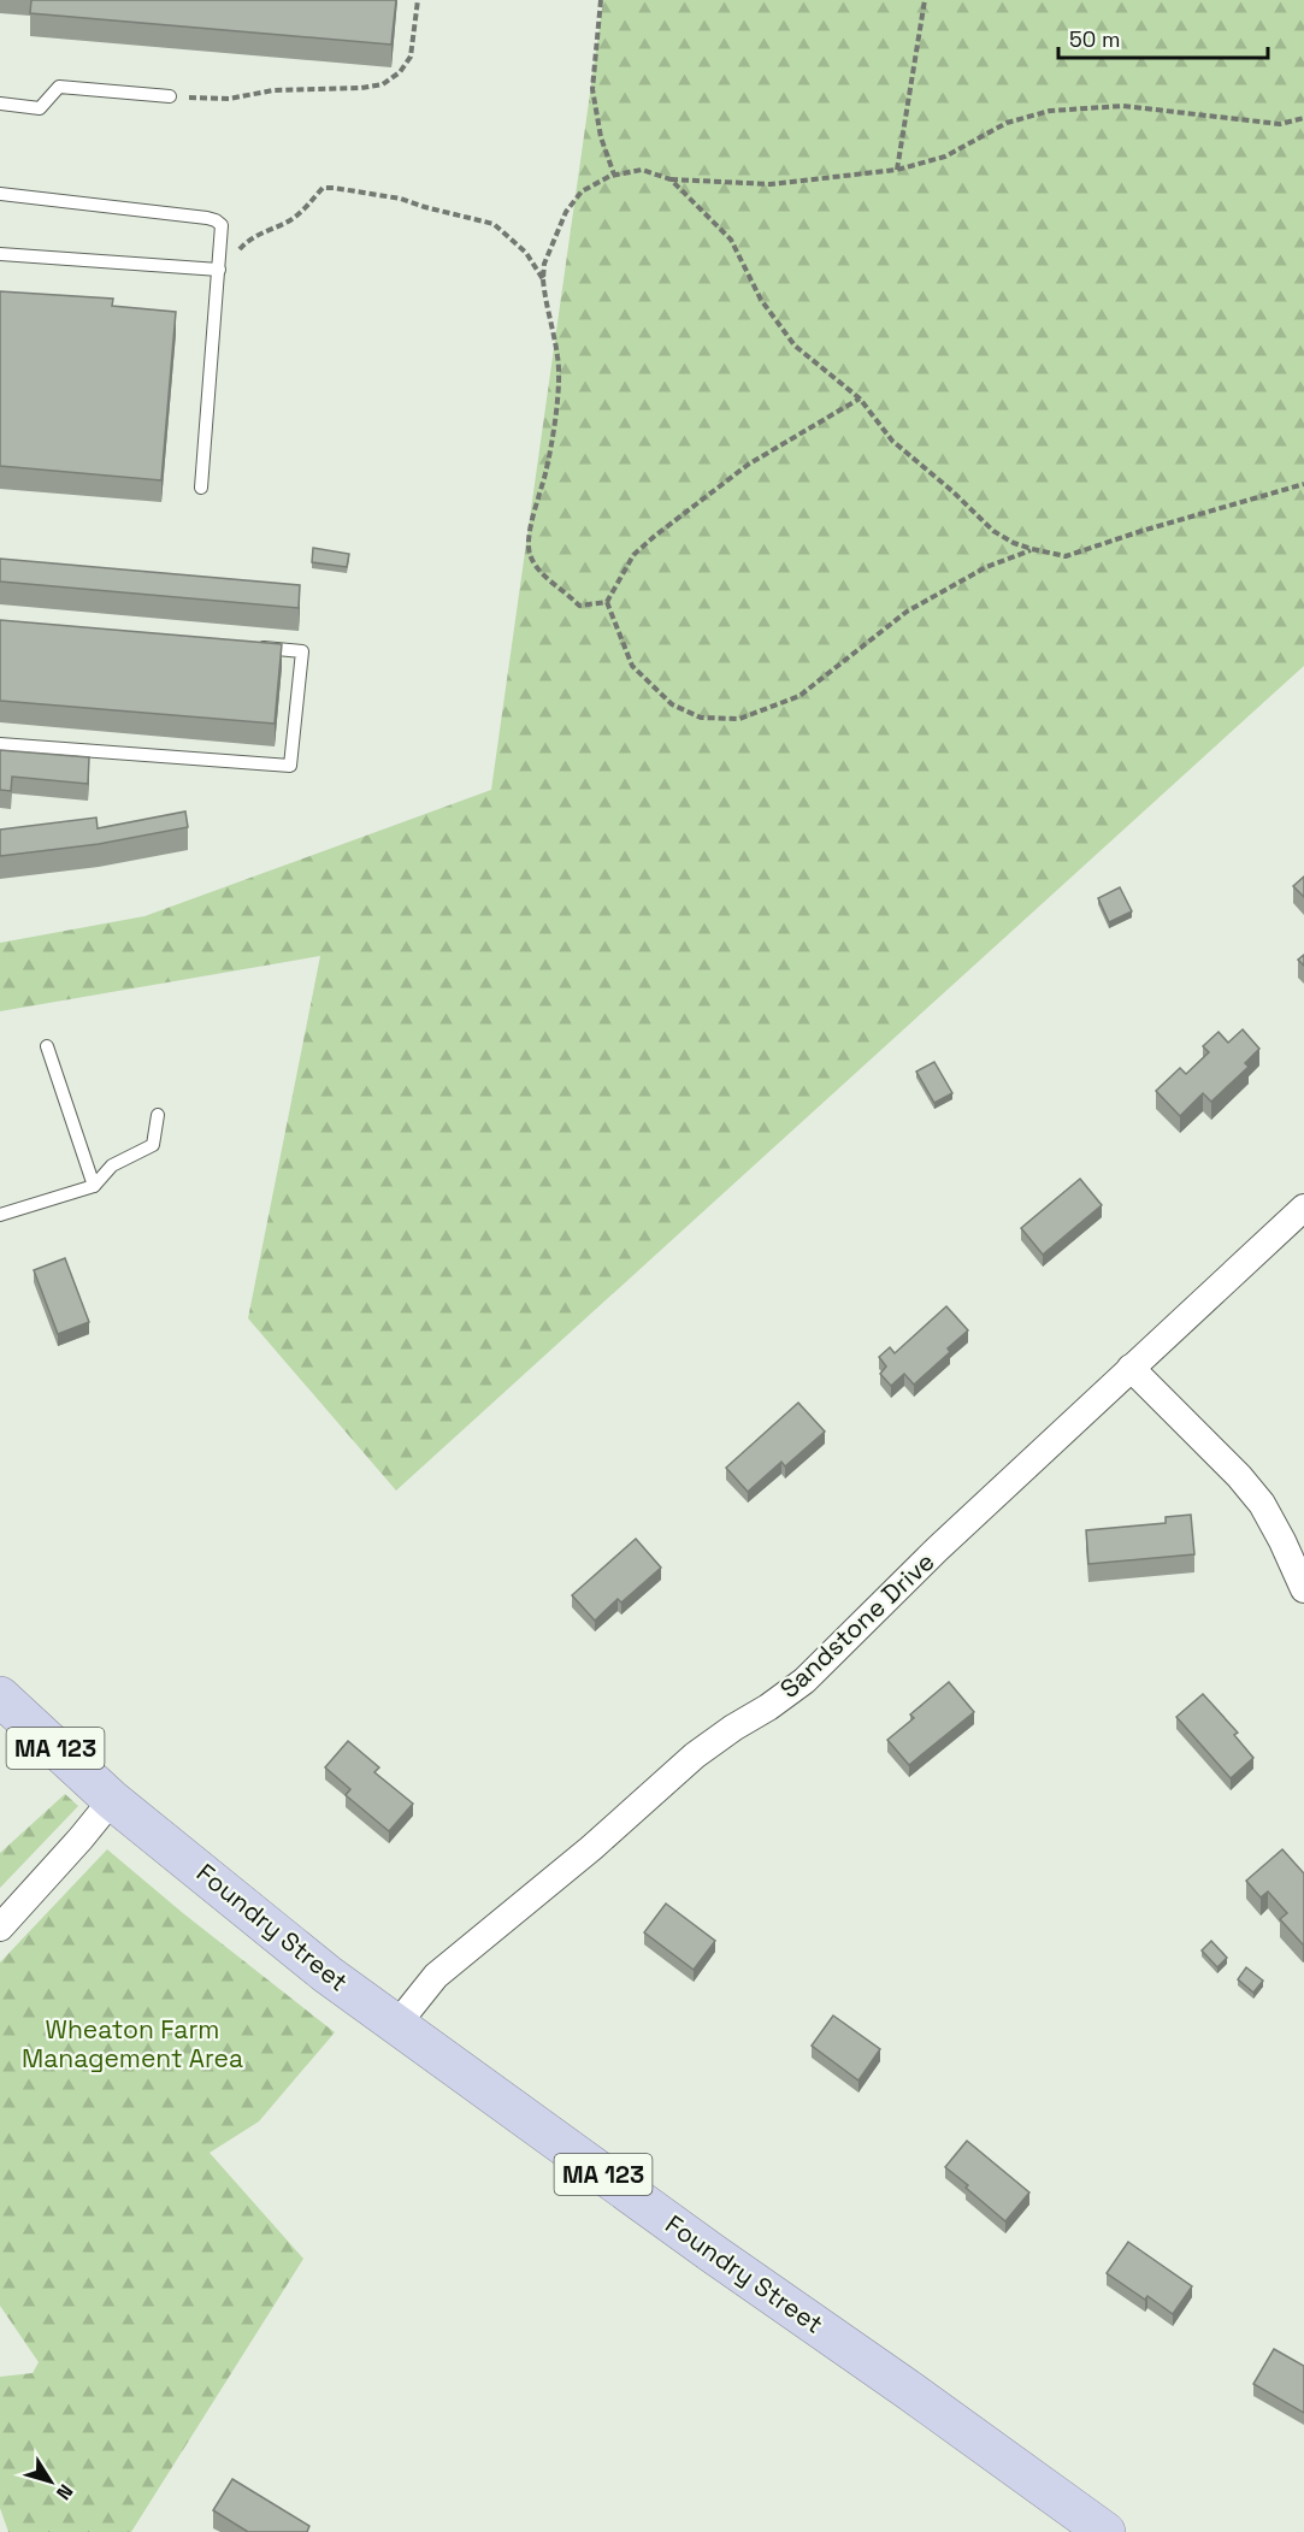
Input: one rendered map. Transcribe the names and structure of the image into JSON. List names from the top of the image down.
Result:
{
  "streets": {
    "highway": ["MA 123", "Foundry Street"],
    "street": ["Sandstone Drive"]
  },
  "crossings": [
    ["Sandstone Drive", "Foundry Street"],
    ["MA 123", "Foundry Street"]
  ],
  "parks": ["Wheaton Farm Management Area"],
  "scale_bar": "50 m",
  "north": "bottom right"
}
